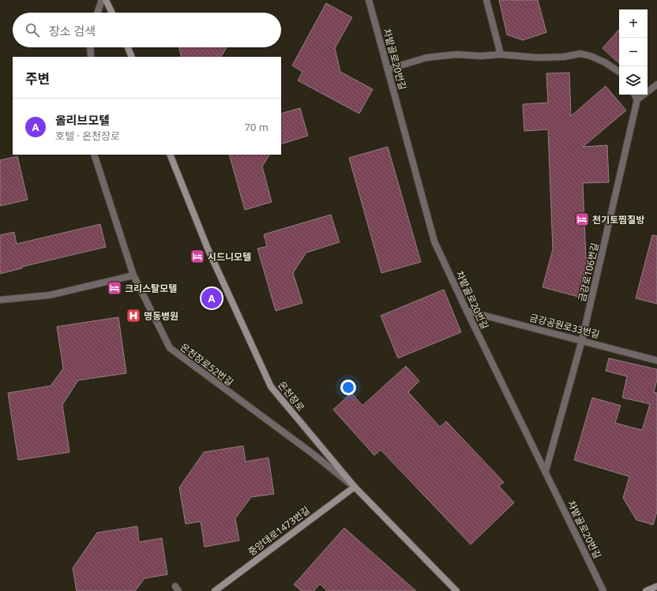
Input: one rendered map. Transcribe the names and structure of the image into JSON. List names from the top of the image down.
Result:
{
  "streets": {
    "street": [
      "차밭골로20번길",
      "금강로106번길",
      "금강공원로33번길",
      "온천장로52번길",
      "온천장로",
      "중앙대로1473번길"
    ]
  },
  "crossings": [
    ["차밭골로20번길", "금강로106번길"],
    ["차밭골로20번길", "금강공원로33번길"],
    ["금강로106번길", "금강공원로33번길"],
    ["온천장로52번길", "온천장로"],
    ["온천장로52번길", "중앙대로1473번길"],
    ["온천장로", "중앙대로1473번길"]
  ],
  "places": {
    "hotel": ["천기토찜질방", "시드니모텔", "크리스탈모텔"],
    "hospital": ["명동병원"]
  },
  "page": {
    "map_buttons": ["+", "−"],
    "search": "장소 검색",
    "heading": "주변",
    "list": [
      {
        "mark": "A",
        "name": "올리브모텔",
        "note": "호텔 · 온천장로",
        "value": "70 m"
      }
    ],
    "pins": "A"
  }
}
